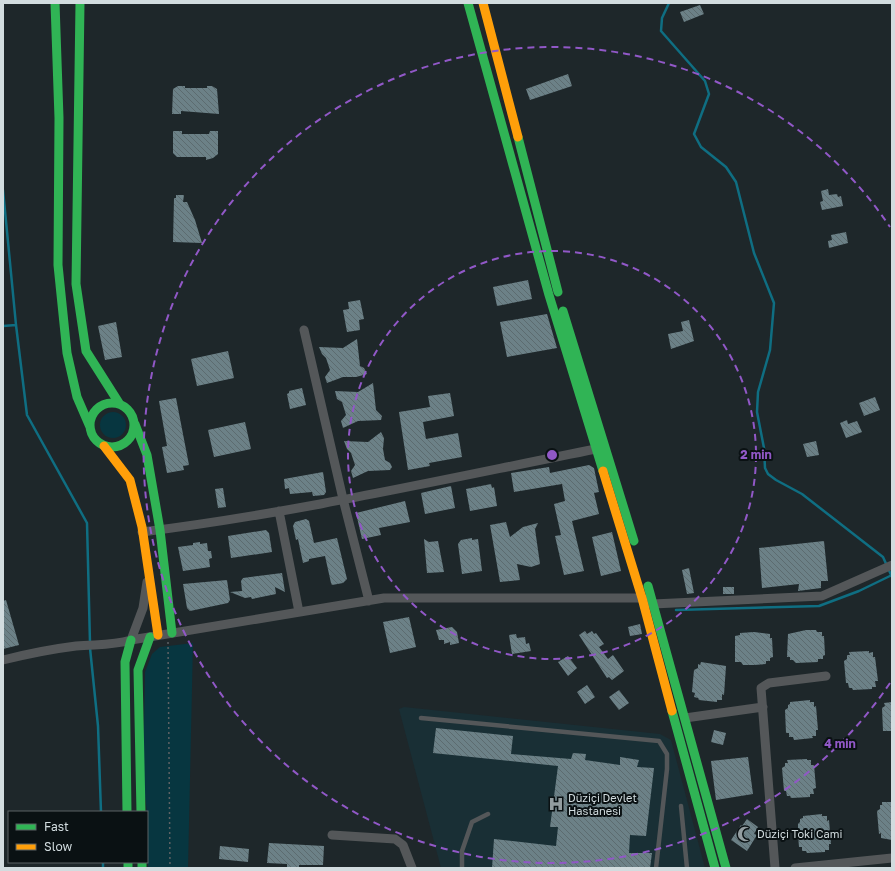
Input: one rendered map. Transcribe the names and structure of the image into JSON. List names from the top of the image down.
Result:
{
  "places": {
    "hospital": ["Düziçi Devlet Hastanesi"],
    "mosque": ["Düziçi Toki Cami"]
  },
  "legend": ["Fast", "Slow"],
  "rings": ["2 min", "4 min"]
}
